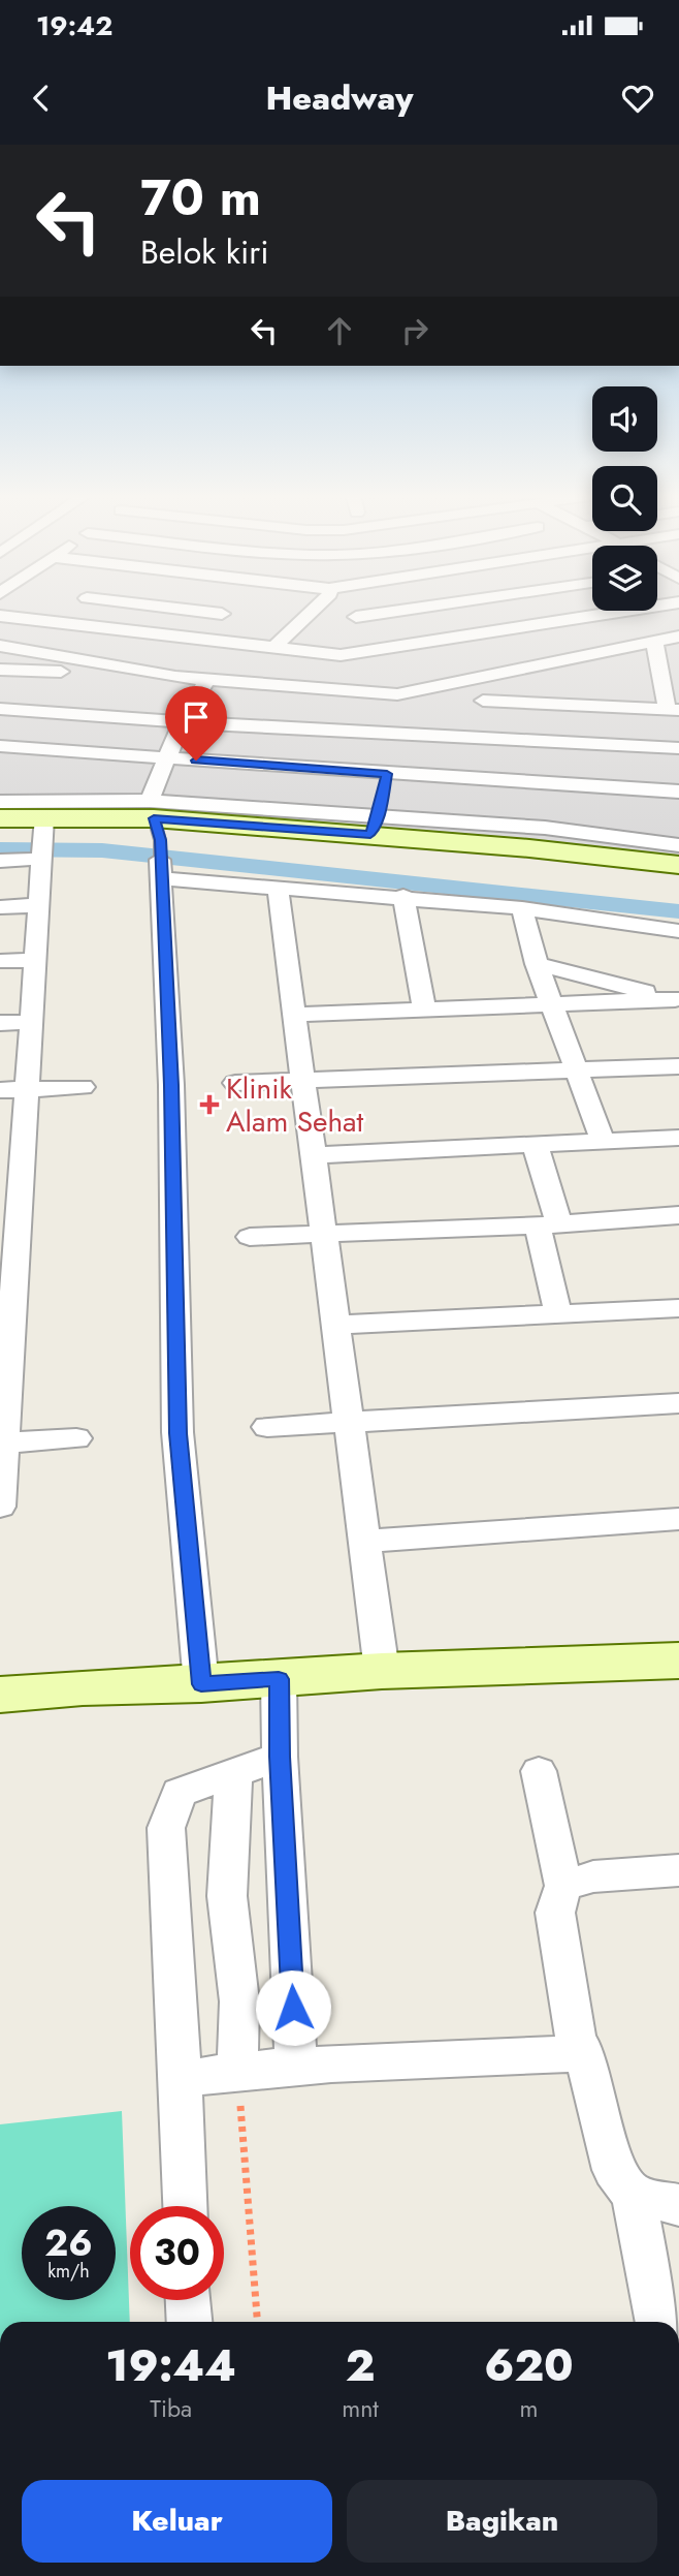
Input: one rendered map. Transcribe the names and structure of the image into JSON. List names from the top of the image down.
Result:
{
  "places": {
    "health": ["Klinik Alam Sehat"]
  },
  "page": {
    "status": "19:42",
    "header": "Headway",
    "turn": ["70 m", "Belok kiri"],
    "speed": "26 km/h",
    "limit": "30",
    "eta": [
      "19:44",
      "Tiba",
      "2",
      "mnt",
      "620",
      "m"
    ],
    "buttons": ["Keluar", "Bagikan"]
  }
}
